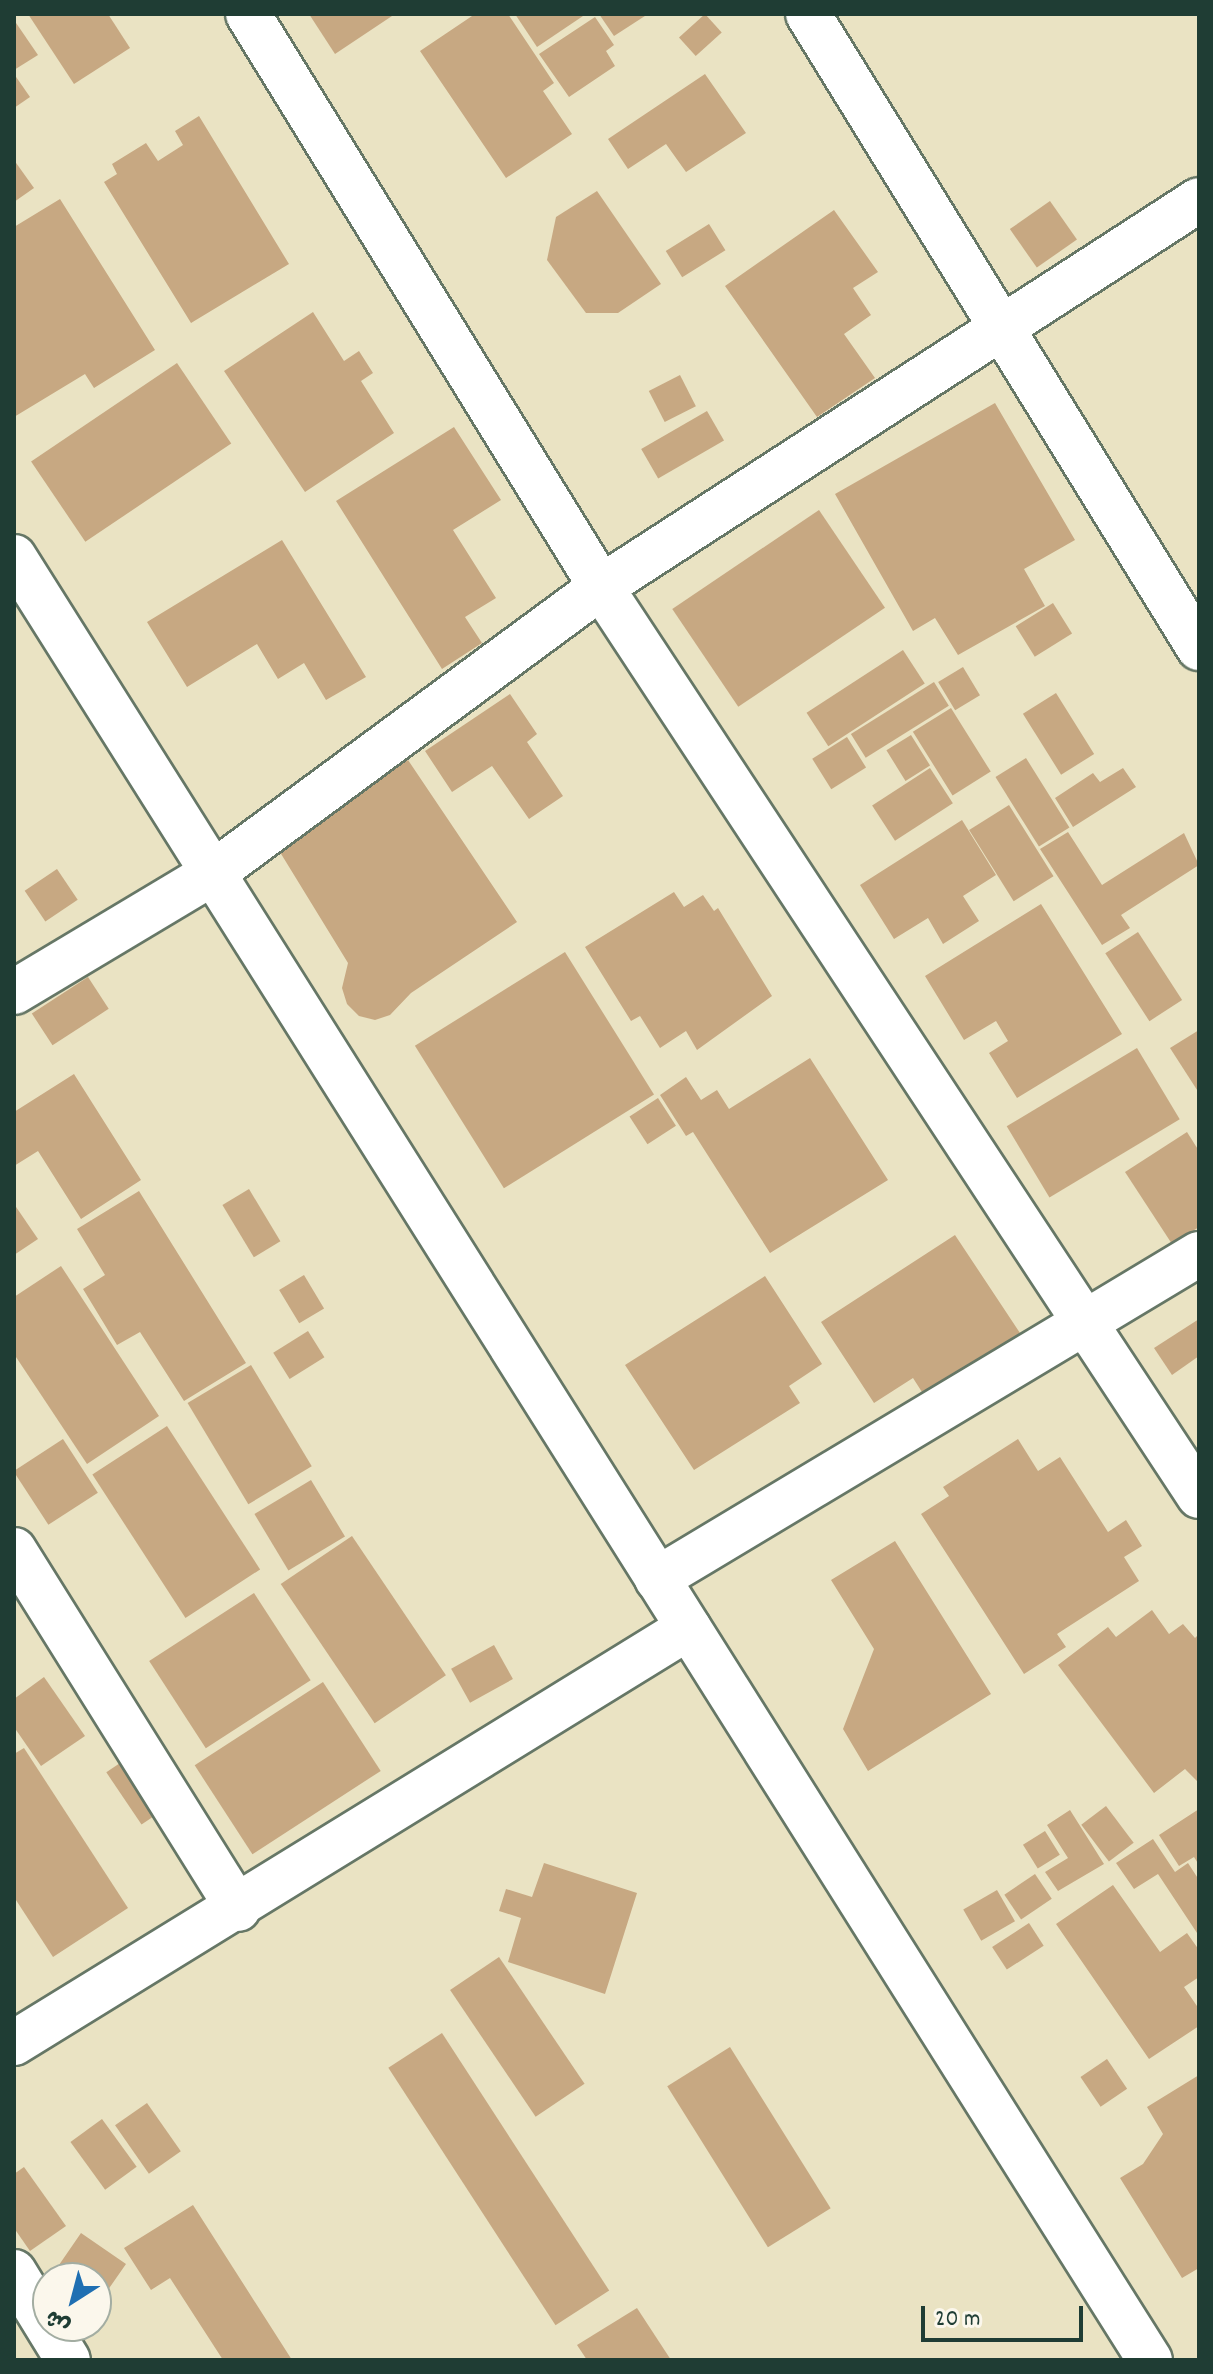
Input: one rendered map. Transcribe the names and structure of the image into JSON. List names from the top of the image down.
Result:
{
  "scale_bar": "20 m",
  "north": "bottom left"
}
